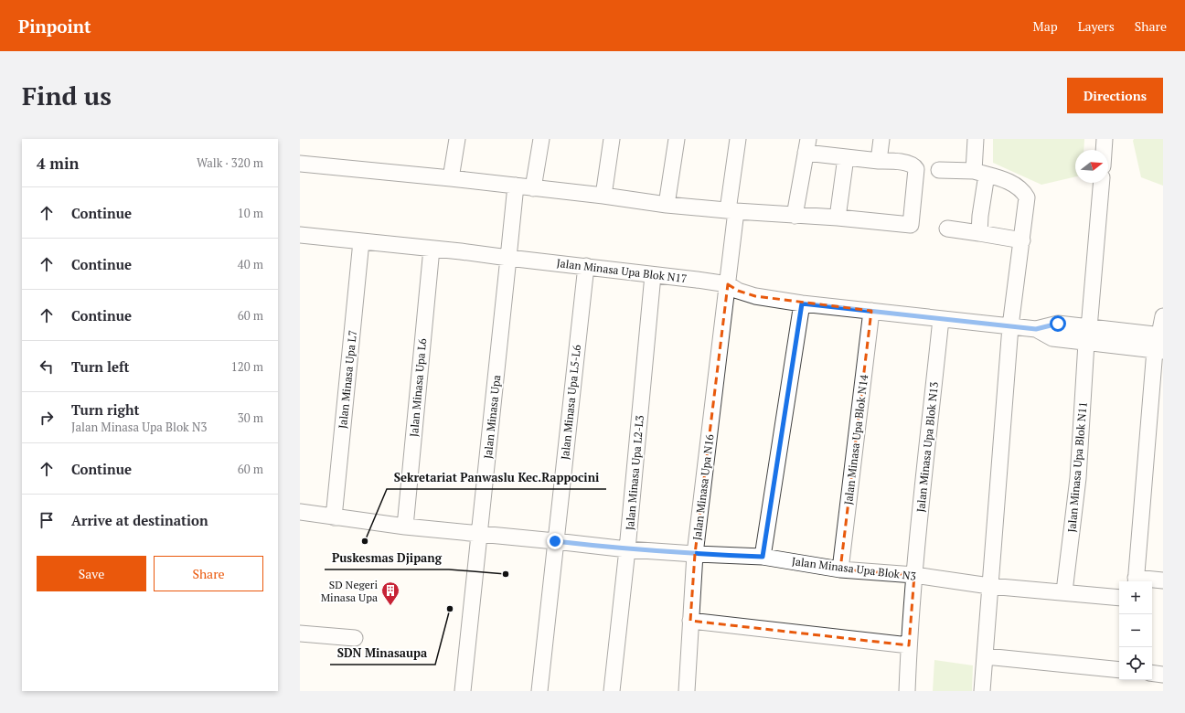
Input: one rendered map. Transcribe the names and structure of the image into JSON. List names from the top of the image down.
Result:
{
  "streets": {
    "street": [
      "Jalan Minasa Upa Blok N17",
      "Jalan Minasa Upa L7",
      "Jalan Minasa Upa L6",
      "Jalan Minasa Upa L5-L6",
      "Jalan Minasa Upa",
      "Jalan Minasa Upa Blok N14",
      "Jalan Minasa Upa Blok N13",
      "Jalan Minasa Upa Blok N11",
      "Jalan Minasa Upa L2-L3",
      "Jalan Minasa Upa N16",
      "Jalan Minasa Upa Blok N3"
    ]
  },
  "crossings": [
    ["Jalan Minasa Upa Blok N17", "Jalan Minasa Upa L7"],
    ["Jalan Minasa Upa Blok N17", "Jalan Minasa Upa L6"],
    ["Jalan Minasa Upa Blok N17", "Jalan Minasa Upa L5-L6"],
    ["Jalan Minasa Upa Blok N17", "Jalan Minasa Upa"],
    ["Jalan Minasa Upa Blok N17", "Jalan Minasa Upa Blok N14"],
    ["Jalan Minasa Upa Blok N17", "Jalan Minasa Upa Blok N13"],
    ["Jalan Minasa Upa Blok N17", "Jalan Minasa Upa Blok N11"],
    ["Jalan Minasa Upa Blok N17", "Jalan Minasa Upa L2-L3"],
    ["Jalan Minasa Upa Blok N17", "Jalan Minasa Upa N16"],
    ["Jalan Minasa Upa L7", "Jalan Minasa Upa Blok N3"],
    ["Jalan Minasa Upa L6", "Jalan Minasa Upa Blok N3"],
    ["Jalan Minasa Upa L5-L6", "Jalan Minasa Upa Blok N3"],
    ["Jalan Minasa Upa", "Jalan Minasa Upa Blok N3"],
    ["Jalan Minasa Upa Blok N14", "Jalan Minasa Upa Blok N3"],
    ["Jalan Minasa Upa Blok N13", "Jalan Minasa Upa Blok N3"],
    ["Jalan Minasa Upa Blok N11", "Jalan Minasa Upa Blok N3"],
    ["Jalan Minasa Upa L2-L3", "Jalan Minasa Upa Blok N3"],
    ["Jalan Minasa Upa N16", "Jalan Minasa Upa Blok N3"]
  ],
  "places": {
    "other": ["Sekretariat Panwaslu Kec.Rappocini", "Puskesmas Djipang", "SDN Minasaupa"],
    "building": ["SD Negeri Minasa Upa"]
  },
  "north": "right",
  "page": {
    "header": "Pinpoint",
    "nav": ["Map", "Layers", "Share"],
    "buttons": [
      "Directions",
      ["Save", "Share"]
    ],
    "title": "Find us",
    "heading": ["4 min", "Walk · 320 m"],
    "list": [
      ["Continue", "10 m"],
      ["Continue", "40 m"],
      ["Continue", "60 m"],
      ["Turn left", "120 m"],
      ["Turn right", "Jalan Minasa Upa Blok N3", "30 m"],
      ["Continue", "60 m"],
      "Arrive at destination"
    ],
    "map_buttons": ["+", "−"]
  }
}
